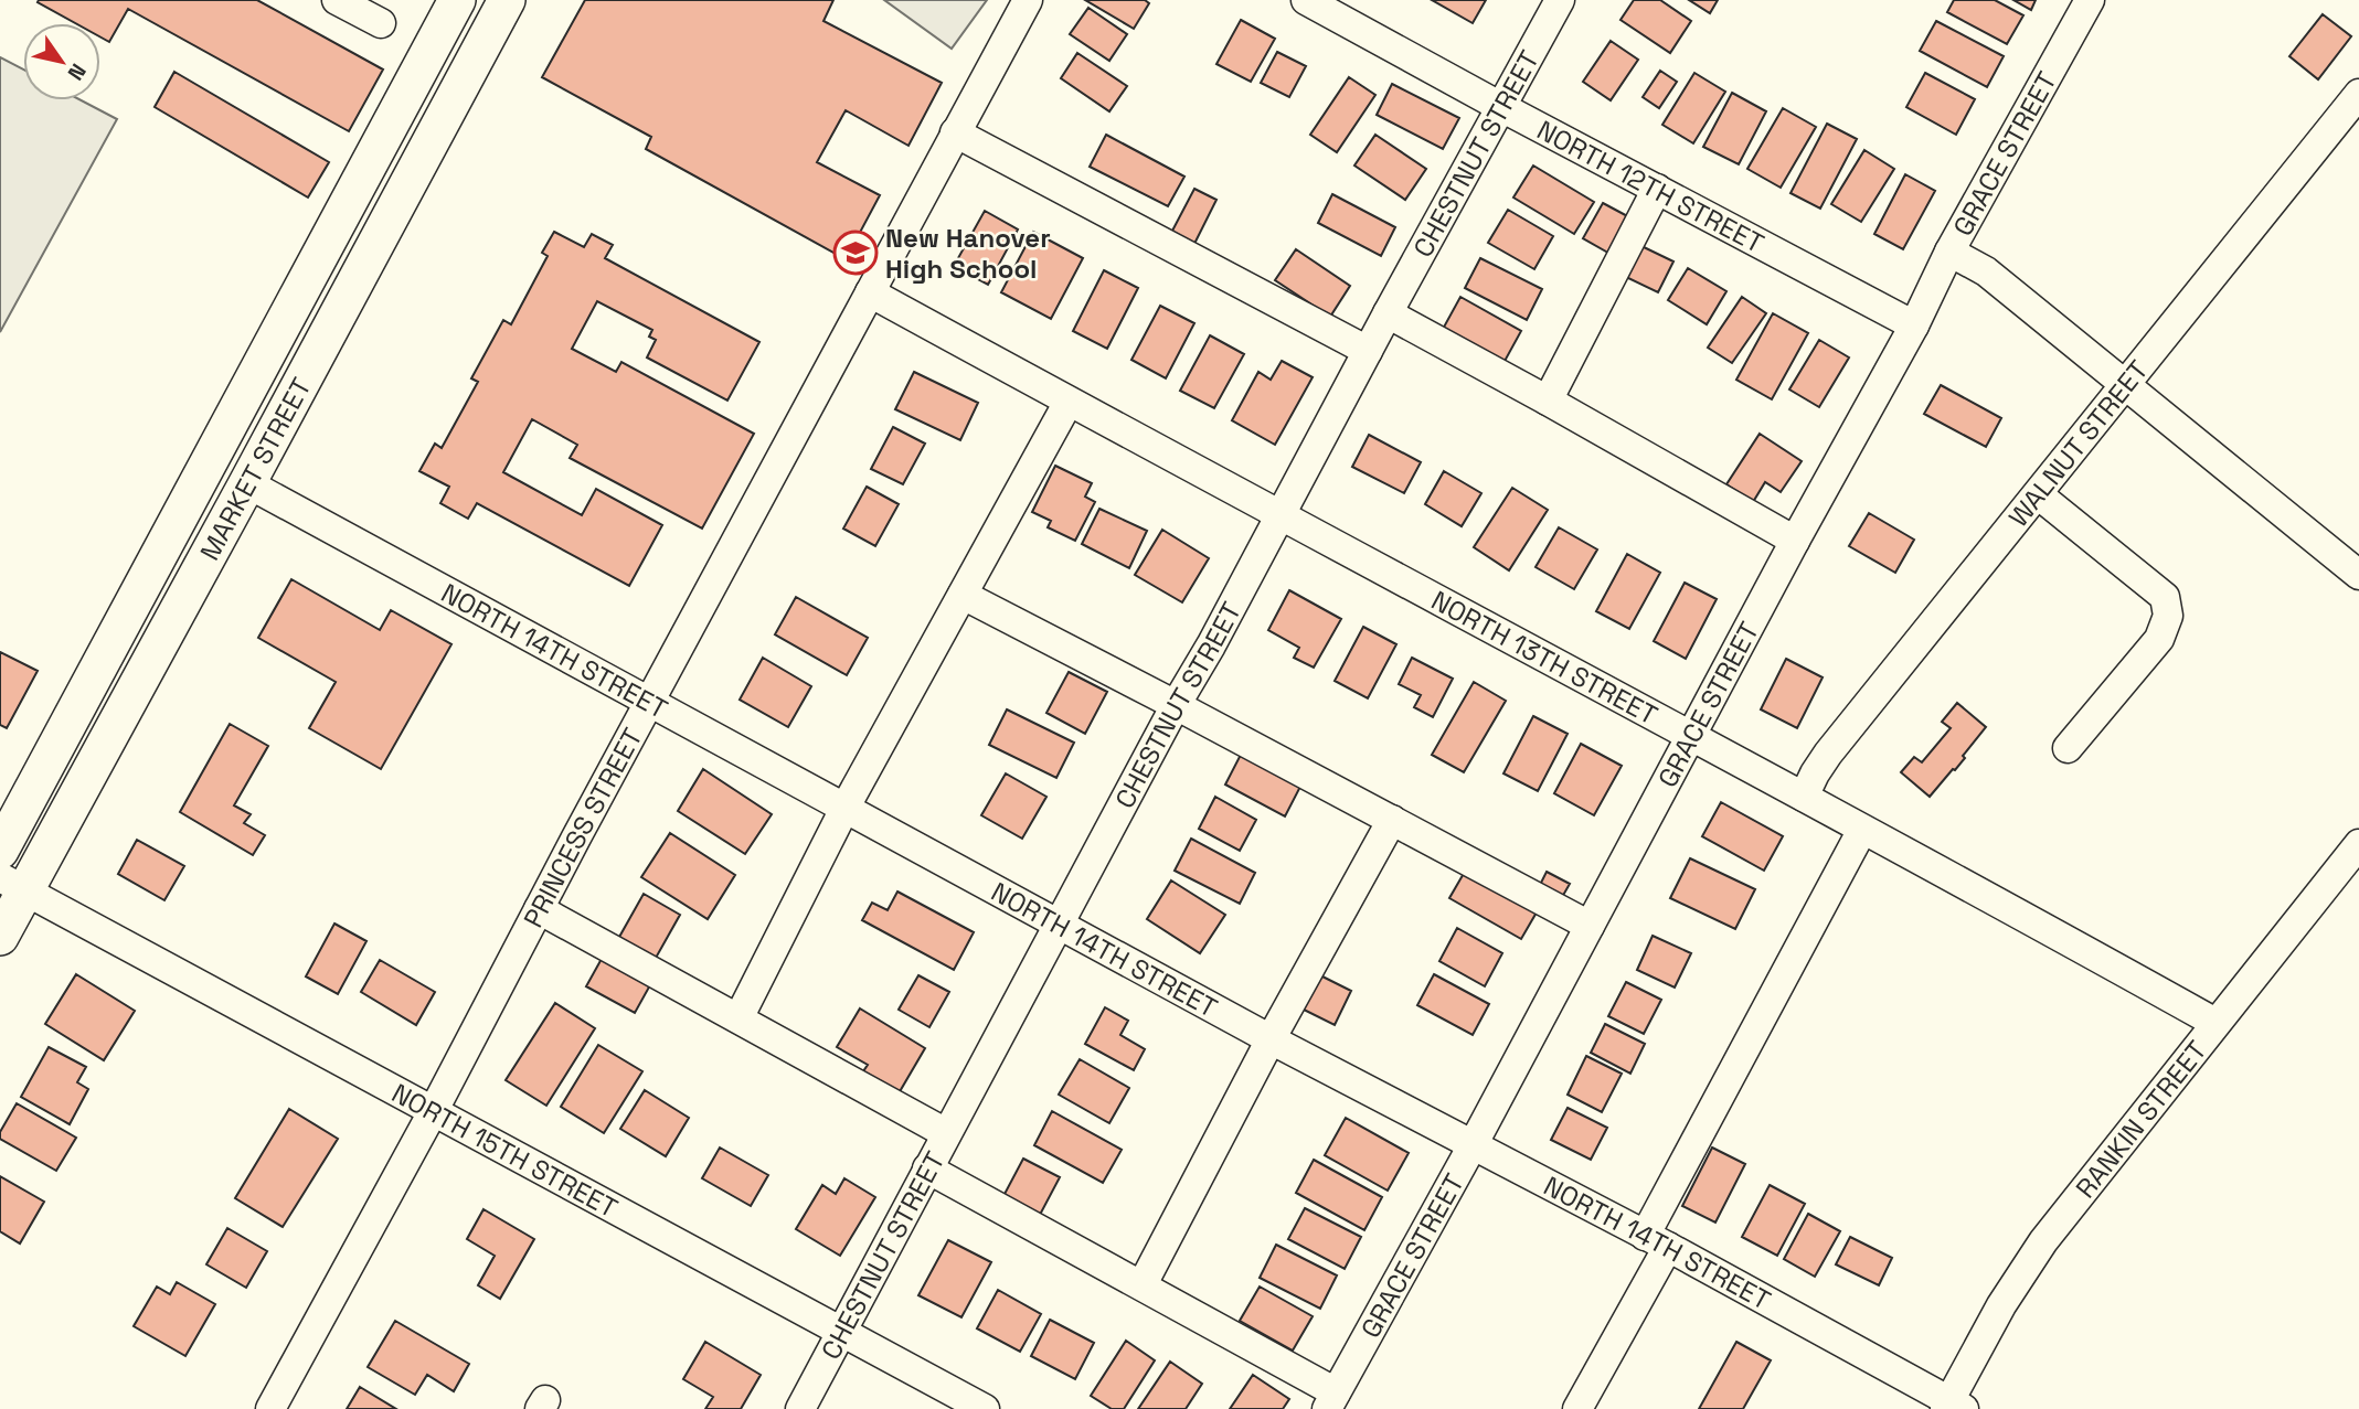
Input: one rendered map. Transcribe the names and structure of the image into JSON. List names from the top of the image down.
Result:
{
  "streets": {
    "main road": ["MARKET STREET"],
    "street": [
      "CHESTNUT STREET",
      "GRACE STREET",
      "NORTH 12TH STREET",
      "WALNUT STREET",
      "NORTH 14TH STREET",
      "NORTH 13TH STREET",
      "PRINCESS STREET",
      "RANKIN STREET",
      "NORTH 15TH STREET"
    ]
  },
  "crossings": [
    ["CHESTNUT STREET", "NORTH 12TH STREET"],
    ["CHESTNUT STREET", "NORTH 14TH STREET"],
    ["CHESTNUT STREET", "NORTH 13TH STREET"],
    ["CHESTNUT STREET", "NORTH 15TH STREET"],
    ["GRACE STREET", "NORTH 12TH STREET"],
    ["GRACE STREET", "NORTH 14TH STREET"],
    ["GRACE STREET", "NORTH 13TH STREET"],
    ["WALNUT STREET", "NORTH 13TH STREET"],
    ["MARKET STREET", "NORTH 14TH STREET"],
    ["MARKET STREET", "NORTH 15TH STREET"],
    ["NORTH 14TH STREET", "PRINCESS STREET"],
    ["NORTH 14TH STREET", "RANKIN STREET"],
    ["NORTH 13TH STREET", "PRINCESS STREET"],
    ["NORTH 13TH STREET", "RANKIN STREET"],
    ["PRINCESS STREET", "NORTH 15TH STREET"]
  ],
  "places": {
    "school or university": ["New Hanover High School"]
  },
  "north": "bottom right"
}
